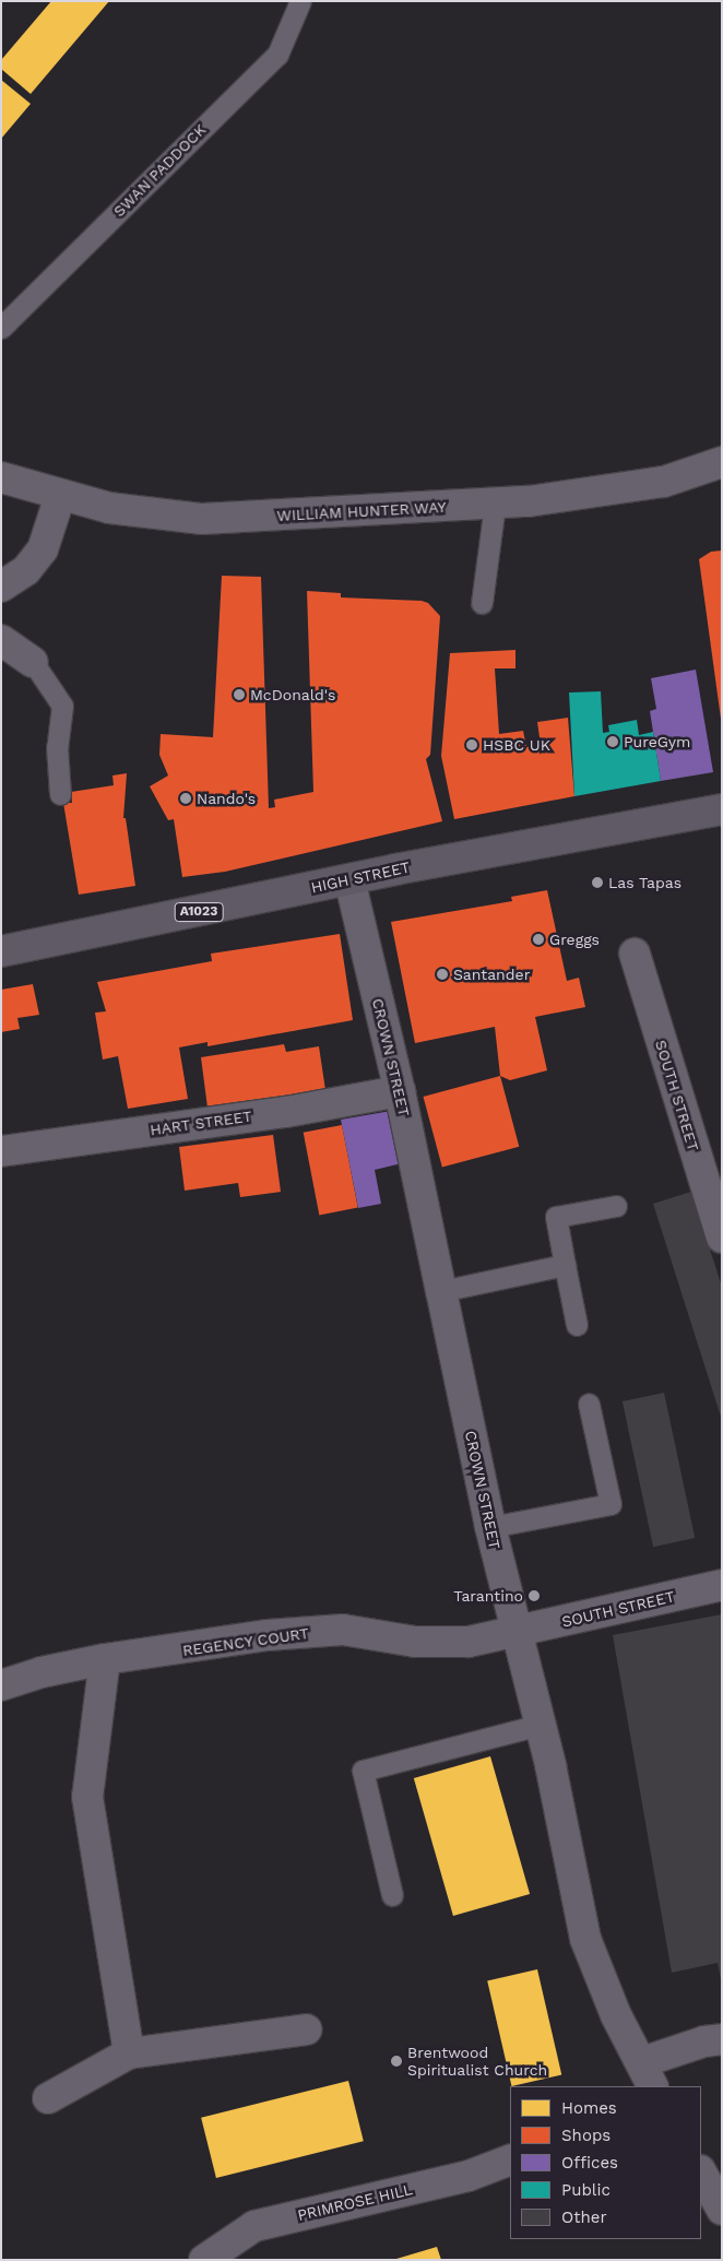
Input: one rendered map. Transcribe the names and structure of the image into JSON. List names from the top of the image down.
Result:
{
  "streets": {
    "main road": ["HIGH STREET", "A1023"],
    "street": [
      "WILLIAM HUNTER WAY",
      "CROWN STREET",
      "SOUTH STREET",
      "HART STREET",
      "REGENCY COURT",
      "PRIMROSE HILL"
    ],
    "lane": ["SWAN PADDOCK"]
  },
  "crossings": [
    ["HIGH STREET", "CROWN STREET"],
    ["CROWN STREET", "SOUTH STREET"],
    ["CROWN STREET", "HART STREET"],
    ["CROWN STREET", "REGENCY COURT"],
    ["SOUTH STREET", "REGENCY COURT"]
  ],
  "places": [
    "McDonald's",
    "PureGym",
    "HSBC UK",
    "Nando's",
    "Las Tapas",
    "Greggs",
    "Santander",
    "Tarantino",
    "Brentwood Spiritualist Church"
  ],
  "legend": [
    "Homes",
    "Shops",
    "Offices",
    "Public",
    "Other"
  ]
}
